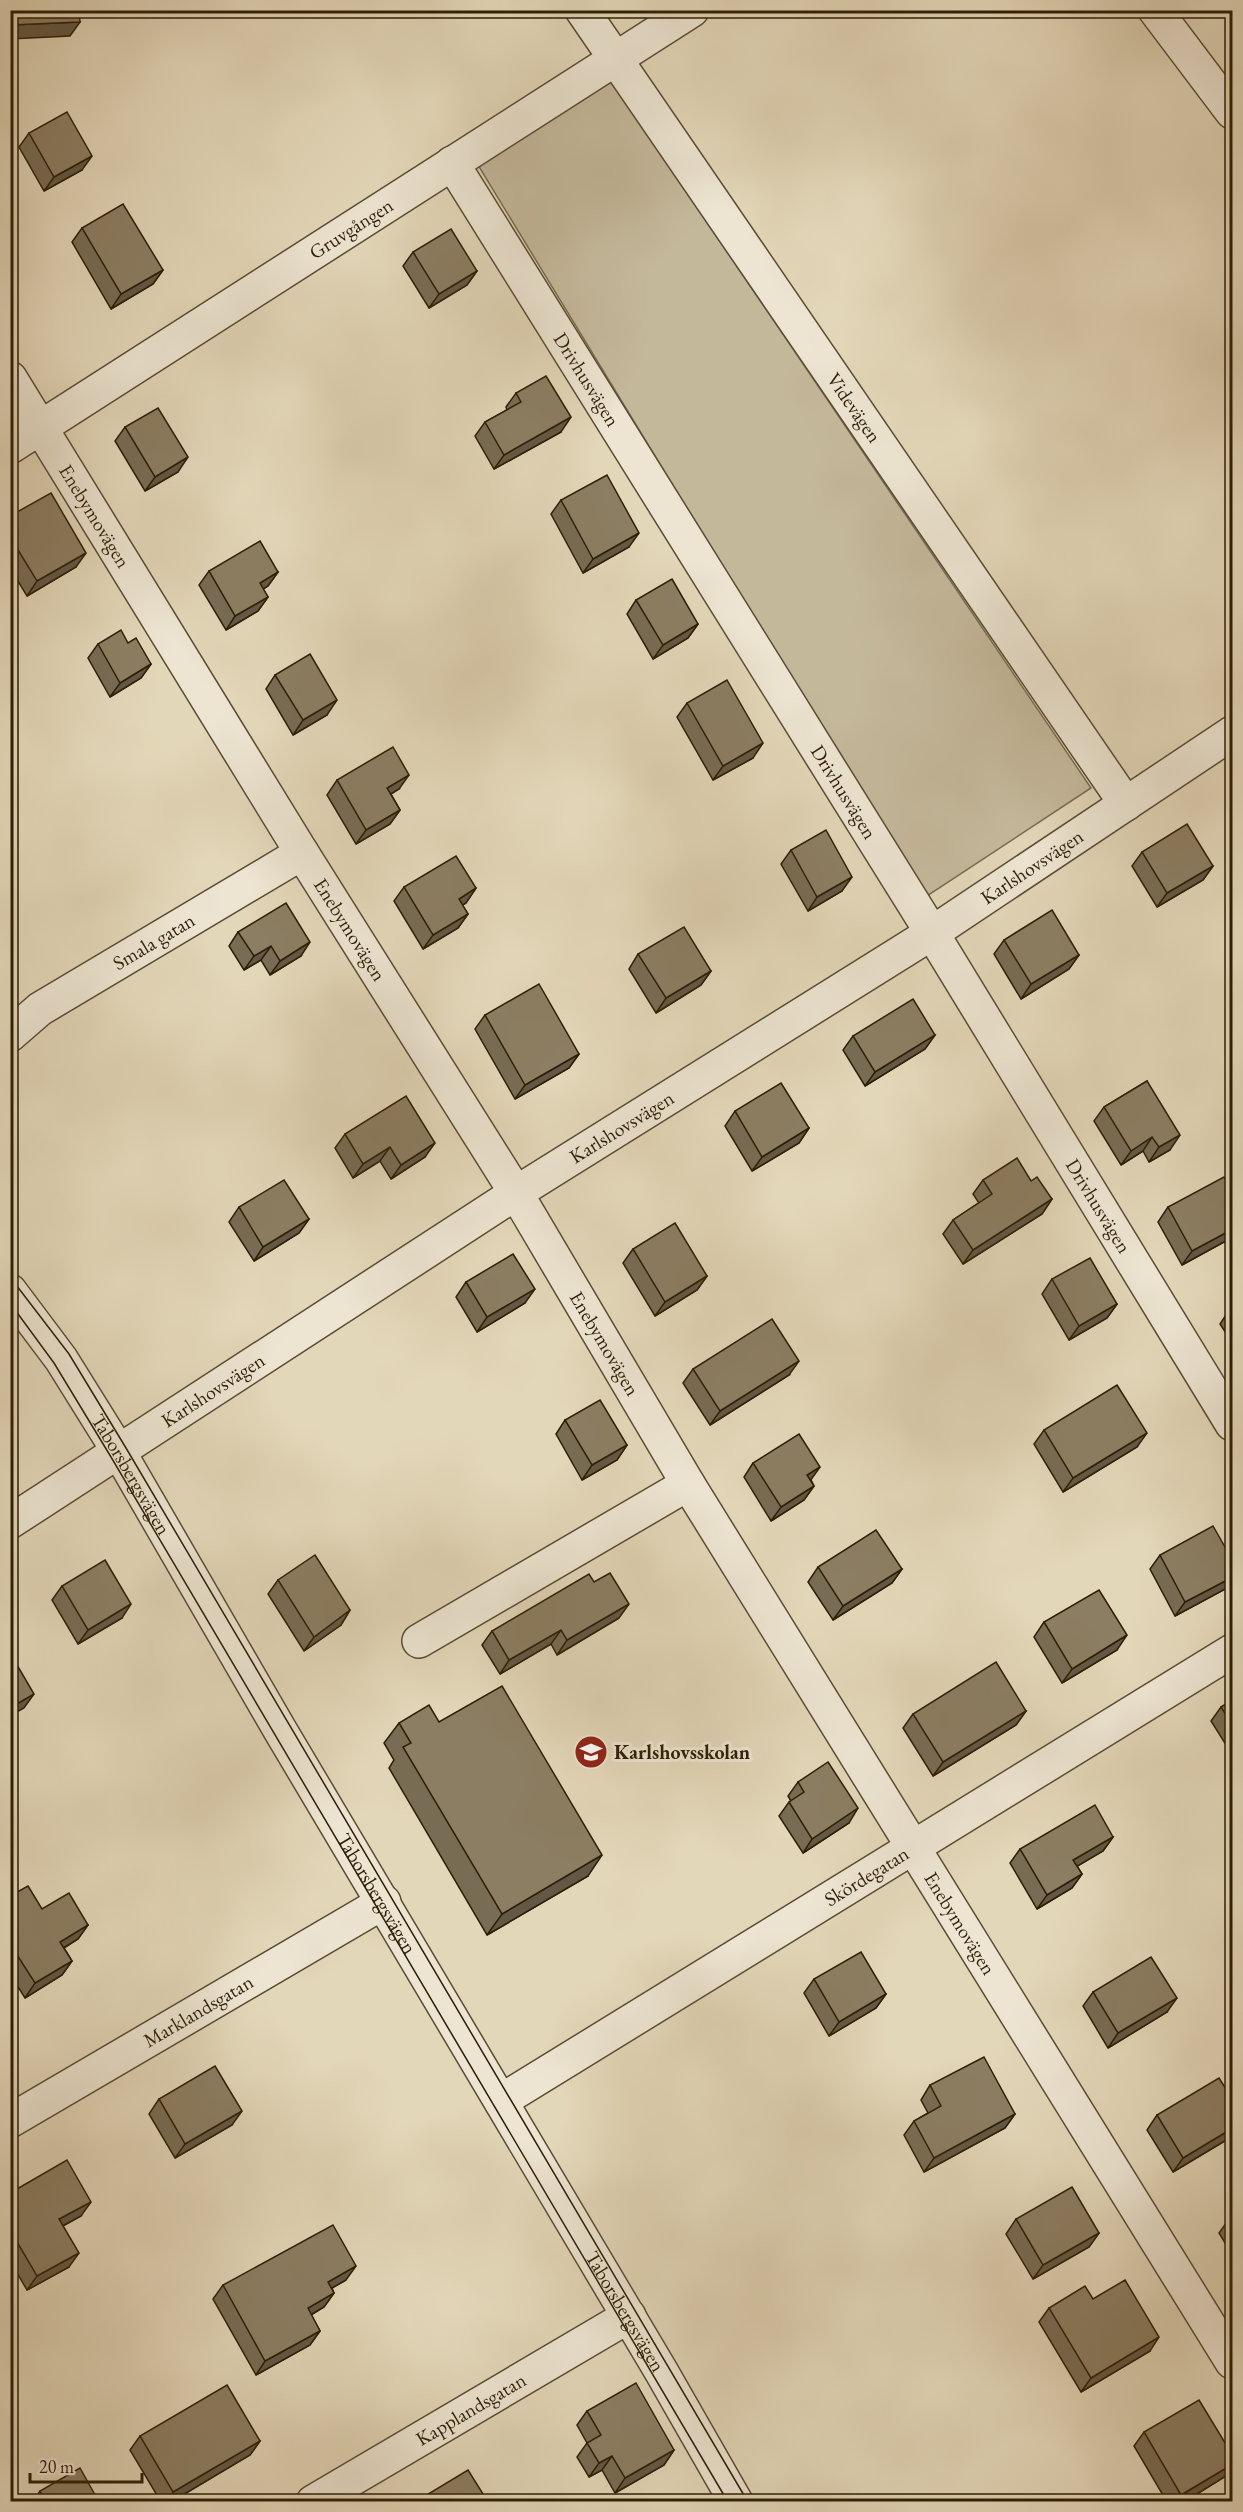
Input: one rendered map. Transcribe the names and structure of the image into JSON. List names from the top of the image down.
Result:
{
  "streets": {
    "street": [
      "Gruvgången",
      "Drivhusvägen",
      "Videvägen",
      "Enebymovägen",
      "Karlshovsvägen",
      "Smala gatan",
      "Taborsbergsvägen",
      "Skördegatan",
      "Marklandsgatan",
      "Kapplandsgatan"
    ]
  },
  "crossings": [
    ["Gruvgången", "Drivhusvägen"],
    ["Gruvgången", "Videvägen"],
    ["Gruvgången", "Enebymovägen"],
    ["Drivhusvägen", "Karlshovsvägen"],
    ["Videvägen", "Karlshovsvägen"],
    ["Enebymovägen", "Karlshovsvägen"],
    ["Enebymovägen", "Smala gatan"],
    ["Enebymovägen", "Skördegatan"],
    ["Karlshovsvägen", "Taborsbergsvägen"],
    ["Taborsbergsvägen", "Skördegatan"],
    ["Taborsbergsvägen", "Marklandsgatan"],
    ["Taborsbergsvägen", "Kapplandsgatan"]
  ],
  "places": {
    "school or university": ["Karlshovsskolan"]
  },
  "scale_bar": "20 m"
}
